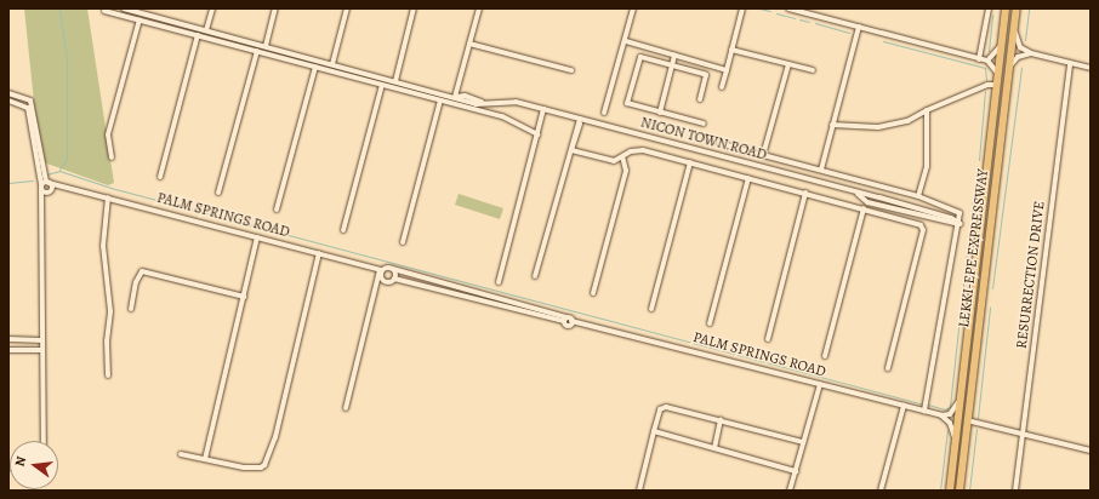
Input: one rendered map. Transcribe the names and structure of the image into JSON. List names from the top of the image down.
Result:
{
  "streets": {
    "highway": ["LEKKI-EPE EXPRESSWAY"],
    "street": ["NICON TOWN ROAD", "PALM SPRINGS ROAD", "RESURRECTION DRIVE"]
  },
  "north": "left"
}
